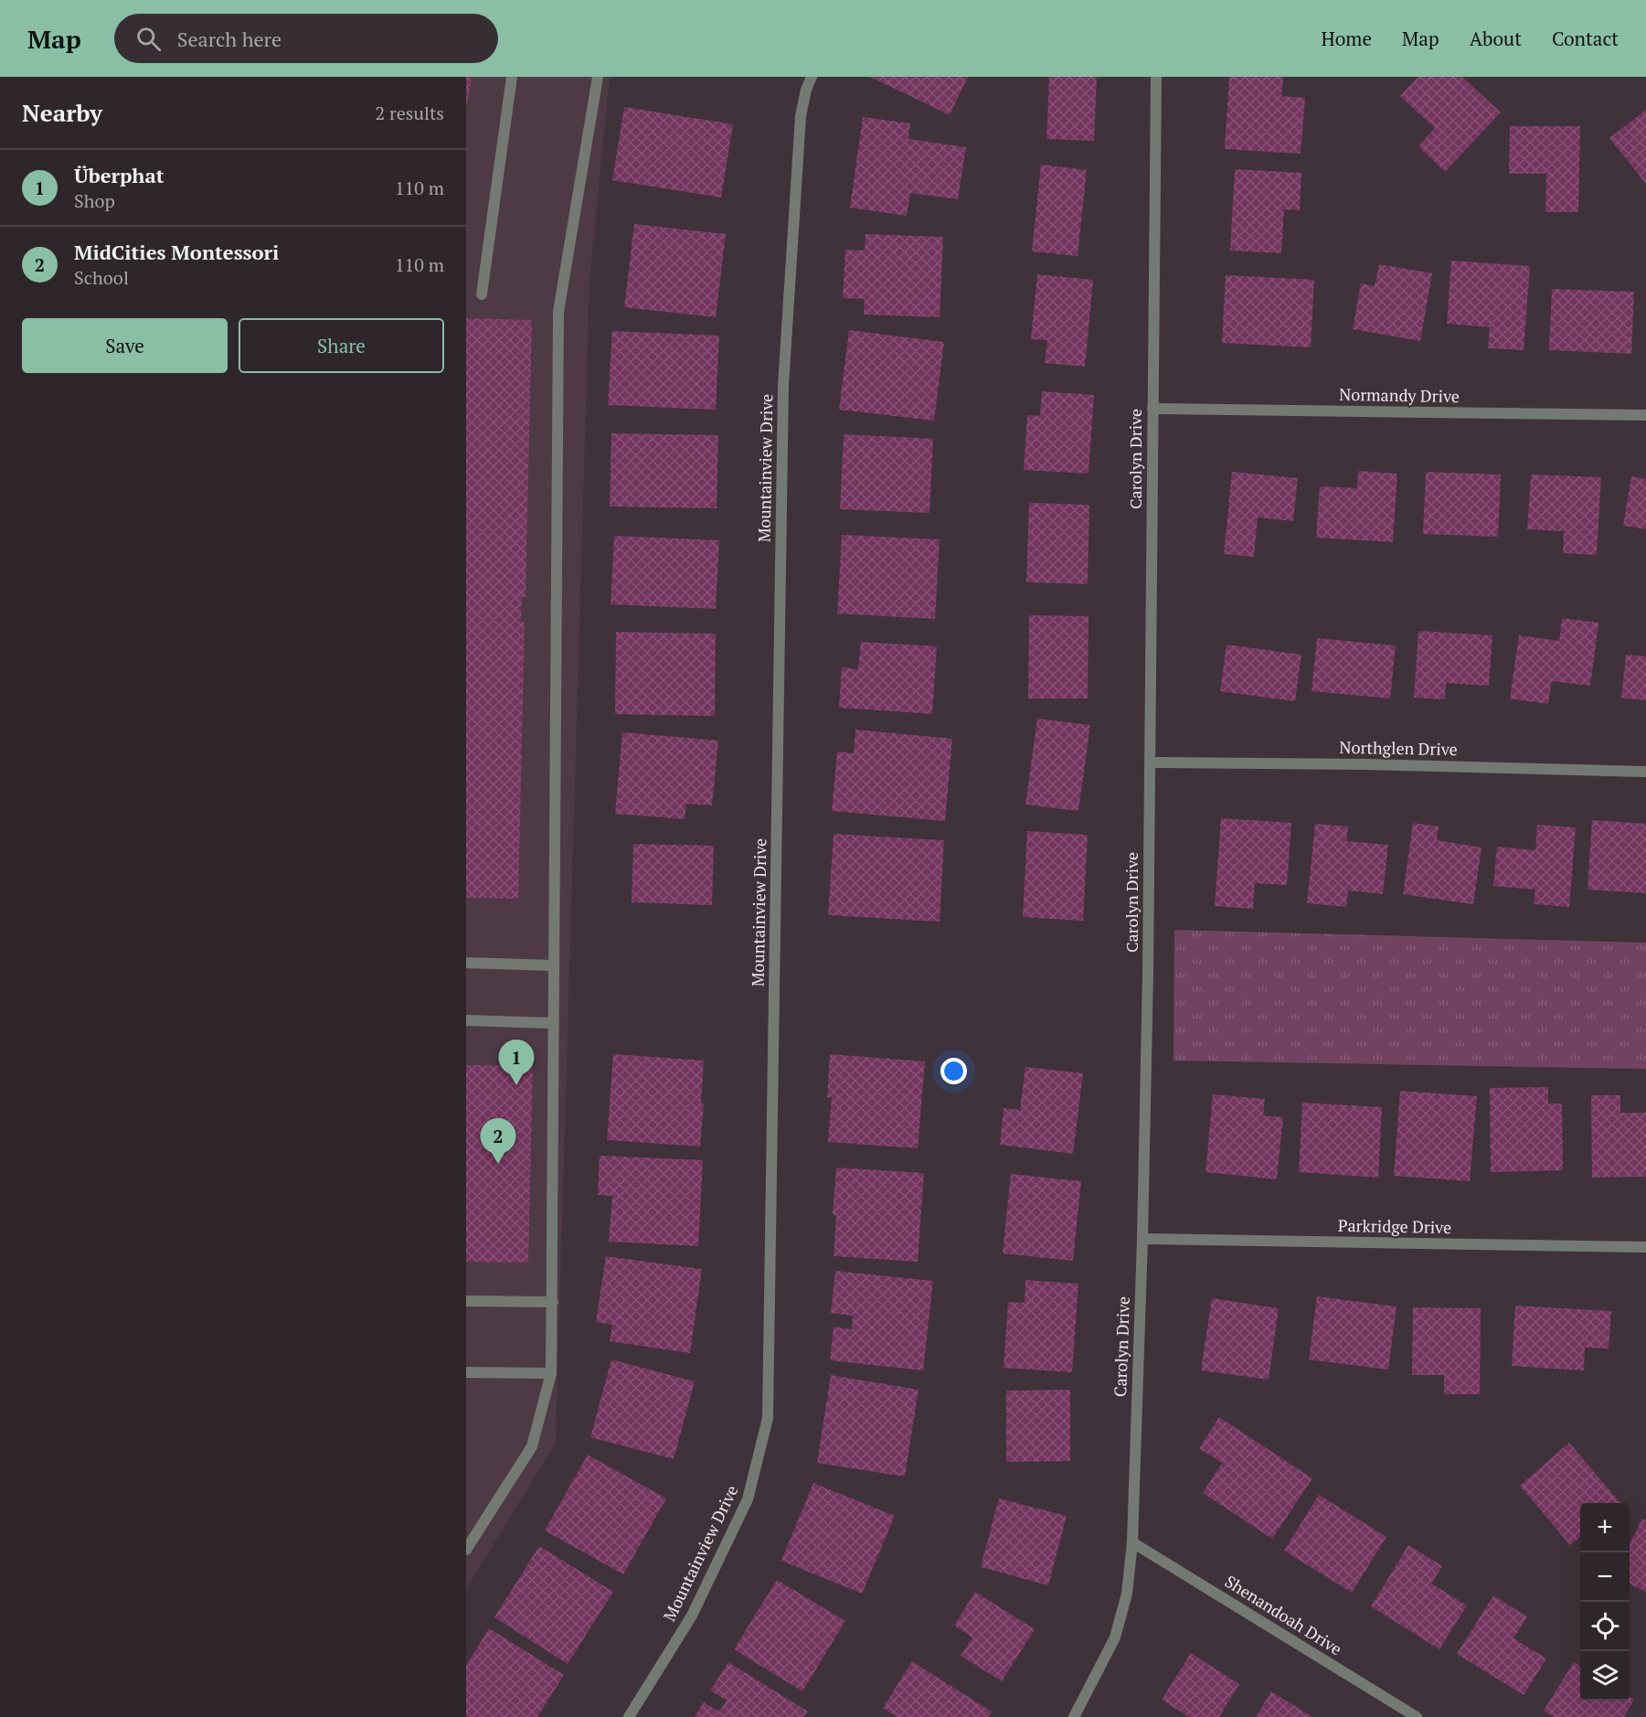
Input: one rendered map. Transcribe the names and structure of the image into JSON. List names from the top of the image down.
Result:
{
  "streets": {
    "street": [
      "Normandy Drive",
      "Carolyn Drive",
      "Mountainview Drive",
      "Northglen Drive",
      "Parkridge Drive",
      "Shenandoah Drive"
    ]
  },
  "crossings": [
    ["Normandy Drive", "Carolyn Drive"],
    ["Carolyn Drive", "Northglen Drive"],
    ["Carolyn Drive", "Parkridge Drive"],
    ["Carolyn Drive", "Shenandoah Drive"]
  ],
  "page": {
    "header": "Map",
    "search": "Search here",
    "nav": [
      "Home",
      "Map",
      "About",
      "Contact"
    ],
    "heading": ["Nearby", "2 results"],
    "list": [
      {
        "mark": "1",
        "name": "Überphat",
        "note": "Shop",
        "value": "110 m"
      },
      {
        "mark": "2",
        "name": "MidCities Montessori",
        "note": "School",
        "value": "110 m"
      }
    ],
    "buttons": ["Save", "Share"],
    "pins": ["1", "2"],
    "map_buttons": ["+", "−"]
  }
}
